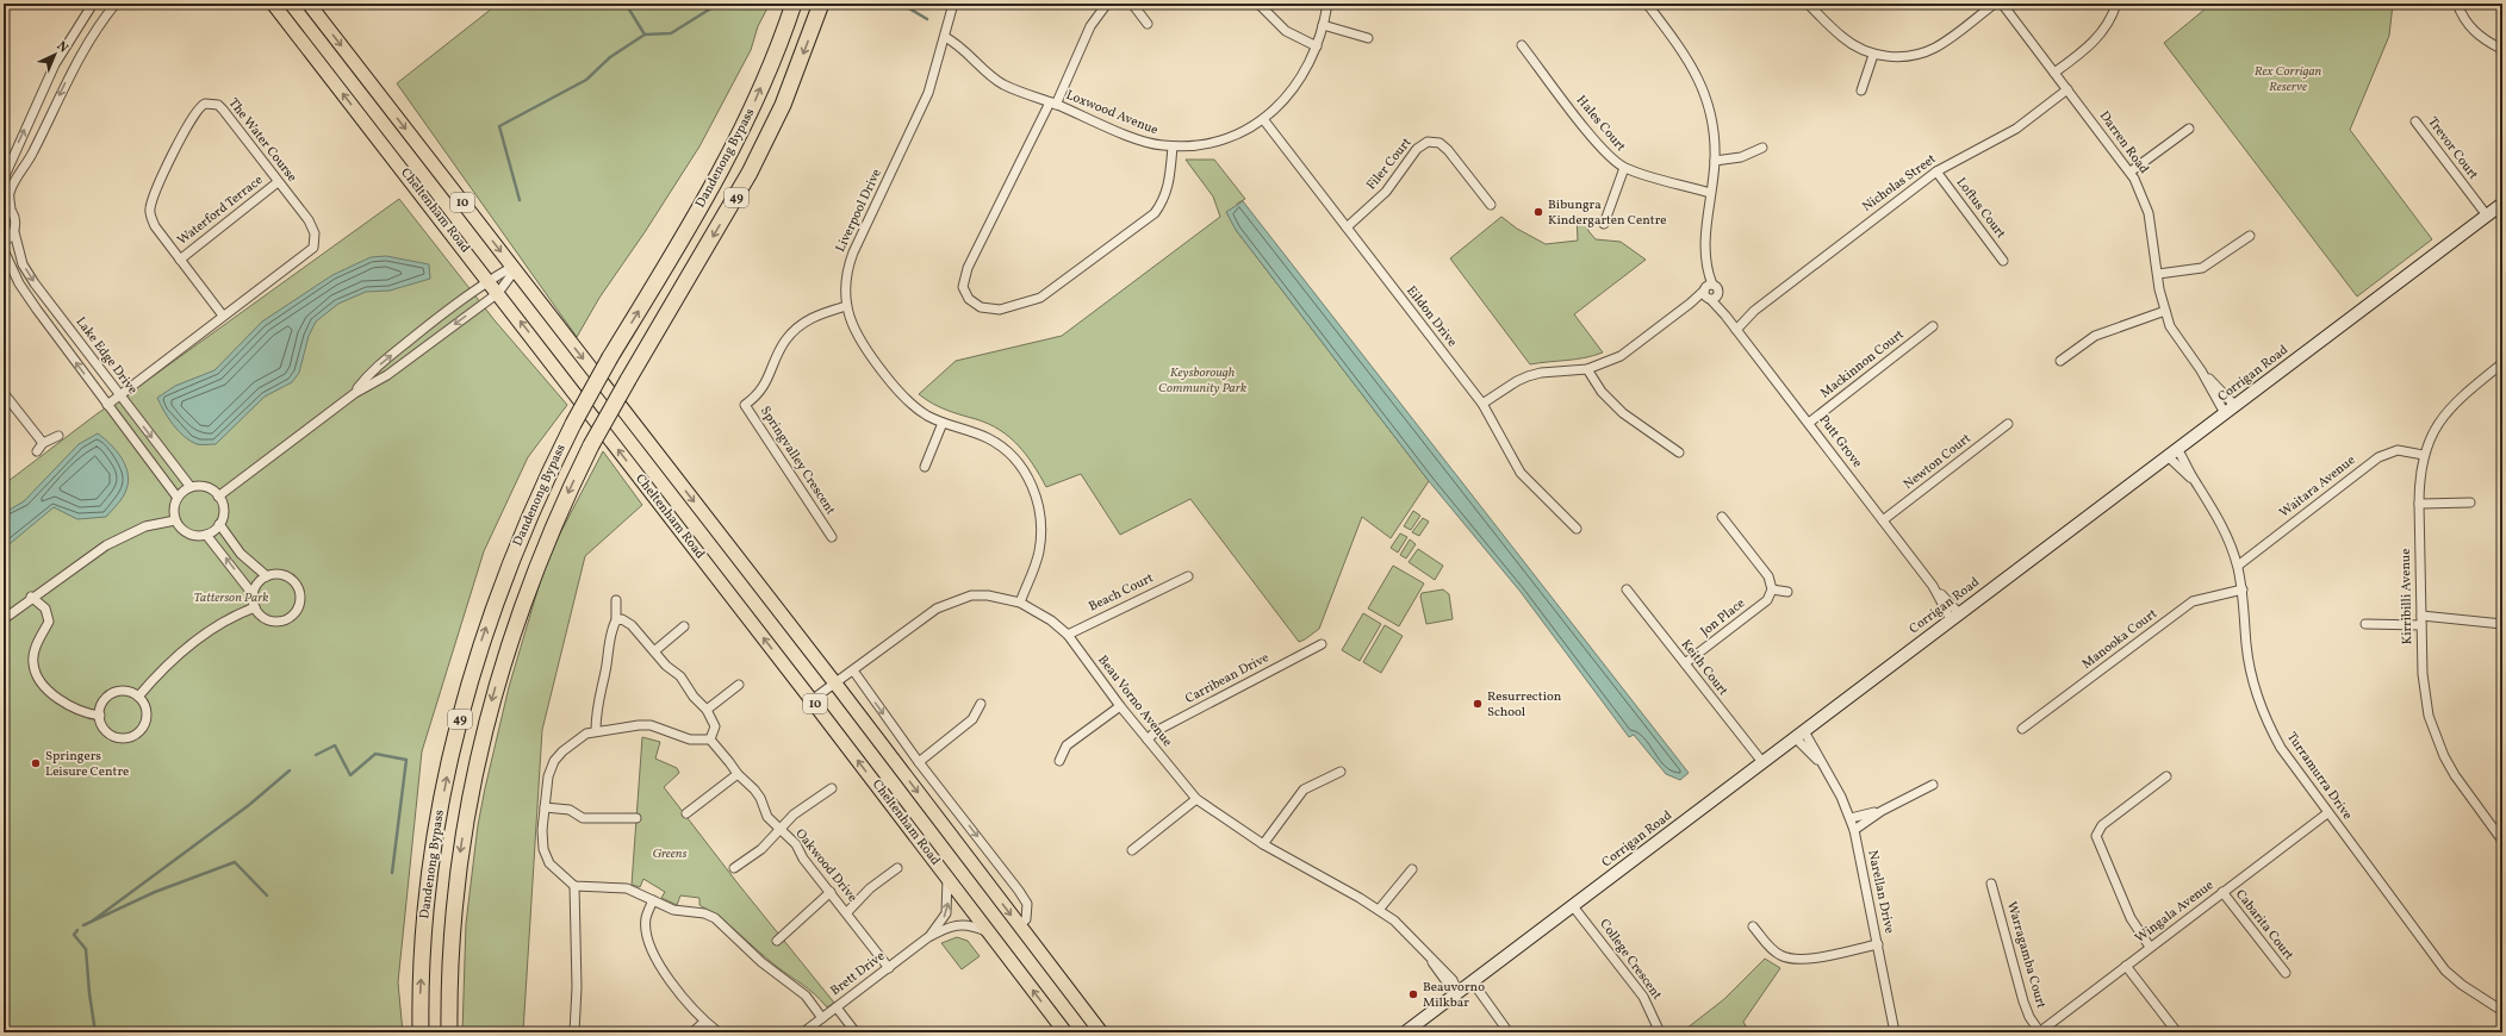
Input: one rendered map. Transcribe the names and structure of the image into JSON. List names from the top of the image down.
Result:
{
  "streets": {
    "highway": ["Dandenong Bypass", "49"],
    "main road": ["10", "Cheltenham Road", "Corrigan Road"],
    "street": [
      "Loxwood Avenue",
      "Hales Court",
      "The Water Course",
      "Darren Road",
      "Trevor Court",
      "Filer Court",
      "Nicholas Street",
      "Loftus Court",
      "Waterford Terrace",
      "Liverpool Drive",
      "Eildon Drive",
      "Lake Edge Drive",
      "Mackinnon Court",
      "Putt Grove",
      "Springvalley Crescent",
      "Newton Court",
      "Waitara Avenue",
      "Beach Court",
      "Kirribilli Avenue",
      "Jon Place",
      "Manooka Court",
      "Keith Court",
      "Carribean Drive",
      "Beau Vorno Avenue",
      "Turramurra Drive",
      "Oakwood Drive",
      "Narellan Drive",
      "Wingala Avenue",
      "Cabarita Court",
      "Warragamba Court",
      "College Crescent",
      "Brett Drive"
    ]
  },
  "crossings": [
    ["Loxwood Avenue", "Liverpool Drive"],
    ["Loxwood Avenue", "Eildon Drive"],
    ["Hales Court", "Putt Grove"],
    ["The Water Course", "Waterford Terrace"],
    ["The Water Course", "Lake Edge Drive"],
    ["Darren Road", "Nicholas Street"],
    ["Darren Road", "Corrigan Road"],
    ["Trevor Court", "Corrigan Road"],
    ["Filer Court", "Eildon Drive"],
    ["Nicholas Street", "Loftus Court"],
    ["Nicholas Street", "Putt Grove"],
    ["Cheltenham Road", "Beau Vorno Avenue"],
    ["Cheltenham Road", "Brett Drive"],
    ["Liverpool Drive", "Springvalley Crescent"],
    ["Liverpool Drive", "Beau Vorno Avenue"],
    ["Mackinnon Court", "Putt Grove"],
    ["Corrigan Road", "Putt Grove"],
    ["Corrigan Road", "Keith Court"],
    ["Corrigan Road", "Beau Vorno Avenue"],
    ["Corrigan Road", "Turramurra Drive"],
    ["Corrigan Road", "Narellan Drive"],
    ["Corrigan Road", "College Crescent"],
    ["Putt Grove", "Newton Court"],
    ["Waitara Avenue", "Kirribilli Avenue"],
    ["Waitara Avenue", "Turramurra Drive"],
    ["Beach Court", "Beau Vorno Avenue"],
    ["Jon Place", "Keith Court"],
    ["Manooka Court", "Turramurra Drive"],
    ["Carribean Drive", "Beau Vorno Avenue"],
    ["Turramurra Drive", "Wingala Avenue"],
    ["Oakwood Drive", "Brett Drive"],
    ["Wingala Avenue", "Cabarita Court"],
    ["Wingala Avenue", "Warragamba Court"]
  ],
  "parks": [
    "Rex Corrigan Reserve",
    "Keysborough Community Park",
    "Tatterson Park",
    "Greens"
  ],
  "places": [
    "Bibungra Kindergarten Centre",
    "Resurrection School",
    "Springers Leisure Centre",
    "Beauvorno Milkbar"
  ],
  "north": "top right"
}
